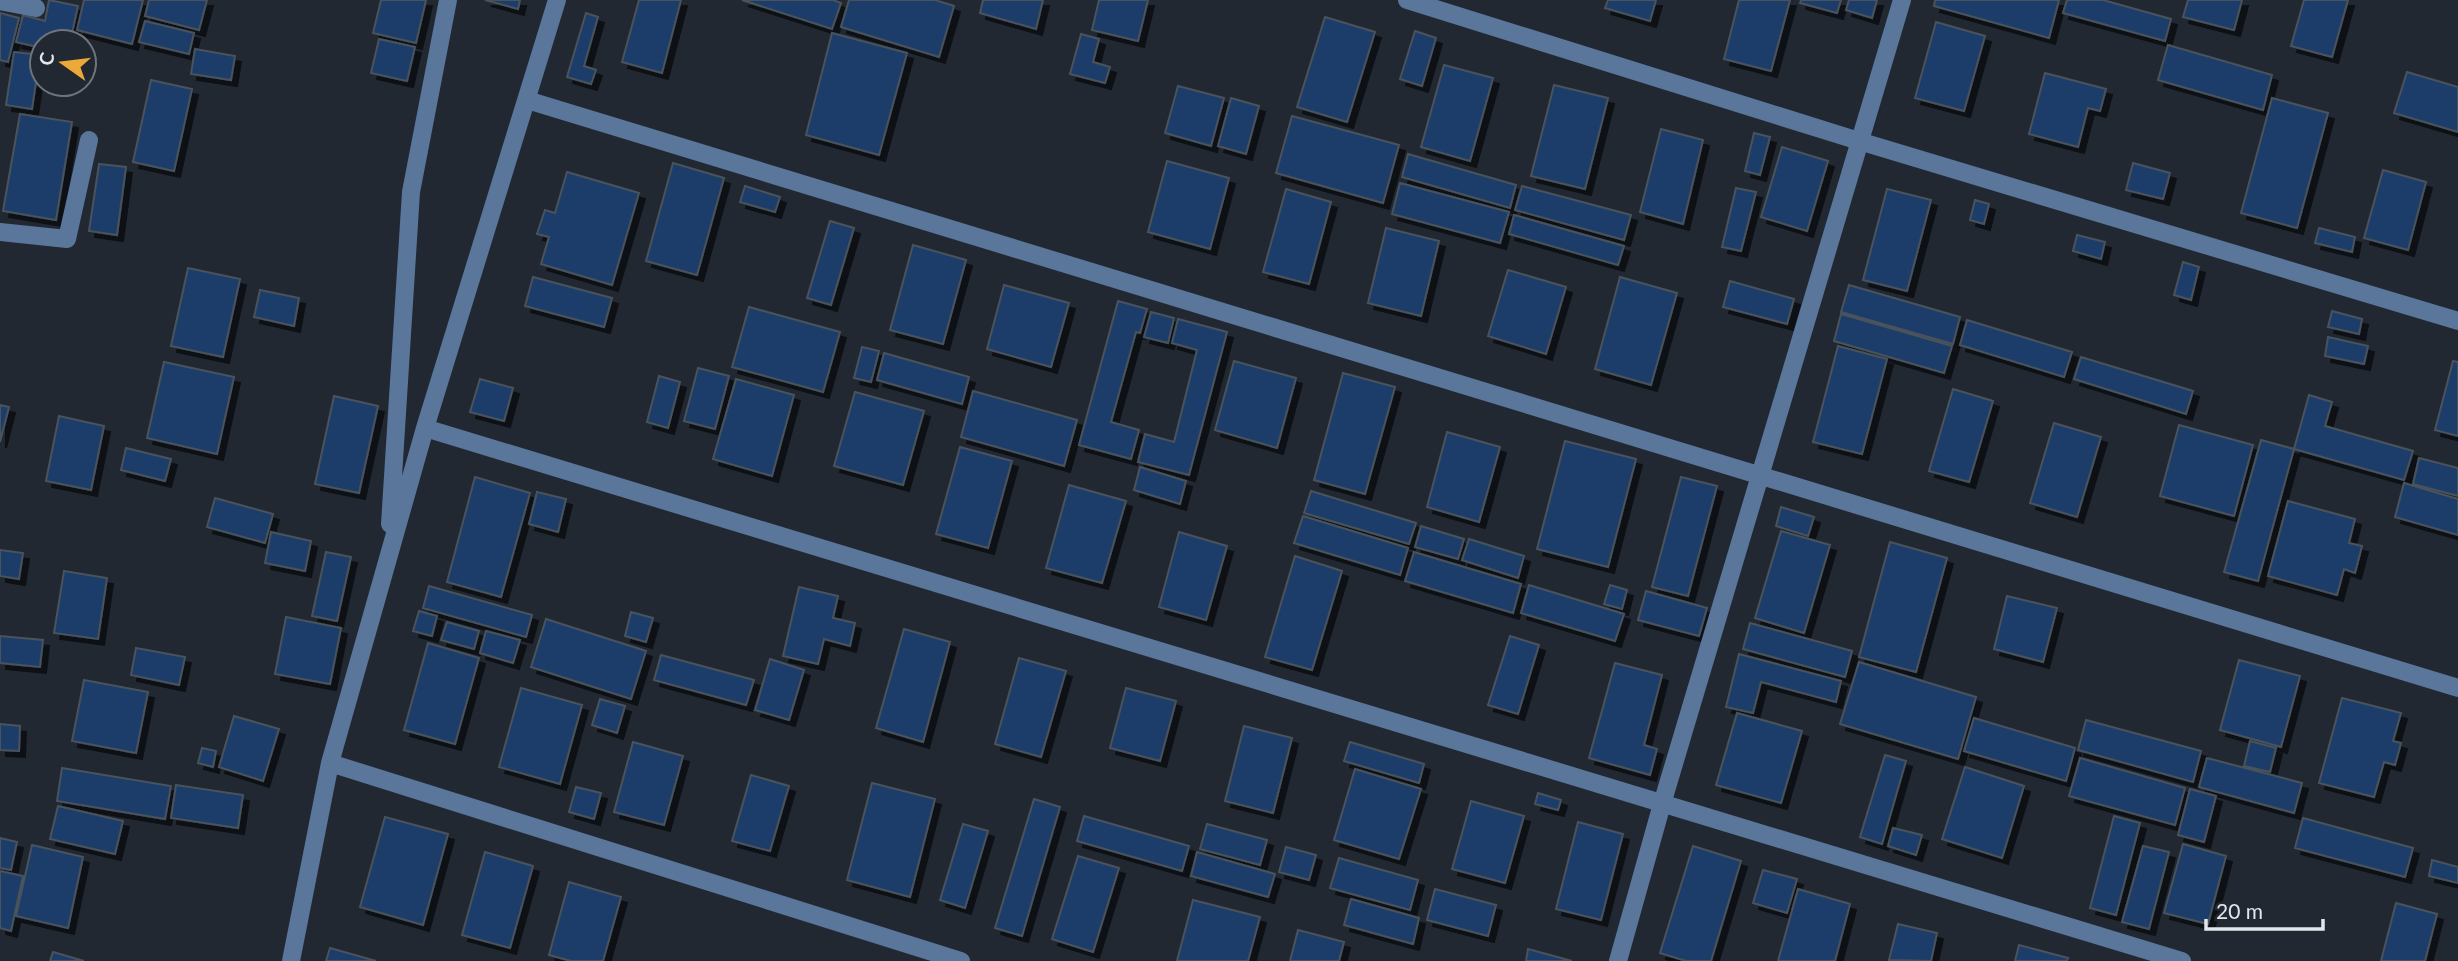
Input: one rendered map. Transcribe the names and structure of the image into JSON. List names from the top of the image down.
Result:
{
  "scale_bar": "20 m",
  "north": "left"
}
